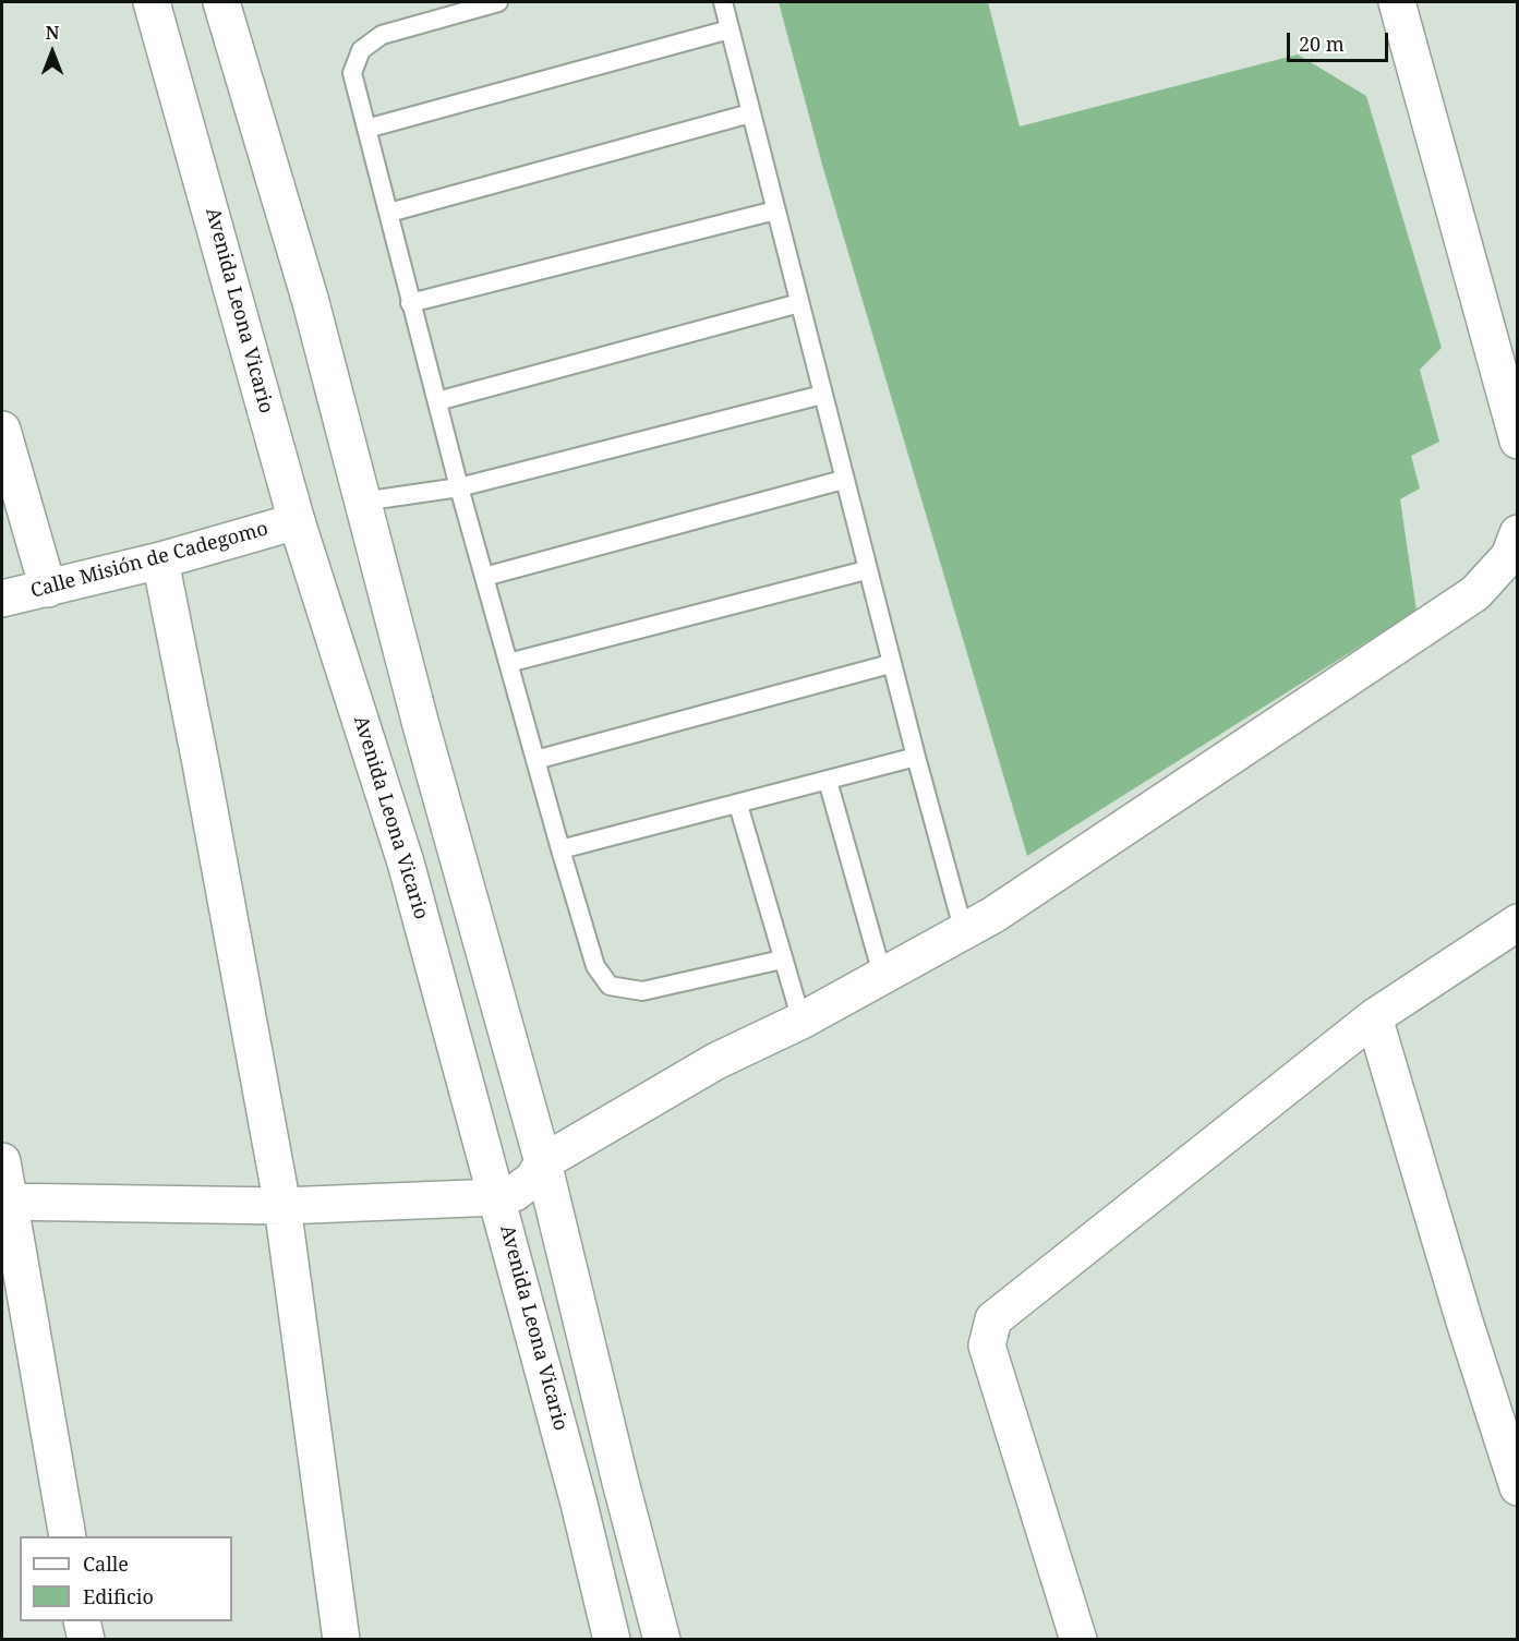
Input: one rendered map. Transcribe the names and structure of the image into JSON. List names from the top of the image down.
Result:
{
  "streets": {
    "street": ["Avenida Leona Vicario", "Calle Misión de Cadegomo"]
  },
  "crossings": [
    ["Avenida Leona Vicario", "Calle Misión de Cadegomo"]
  ],
  "legend": ["Calle", "Edificio"],
  "scale_bar": "20 m",
  "north": "top"
}
